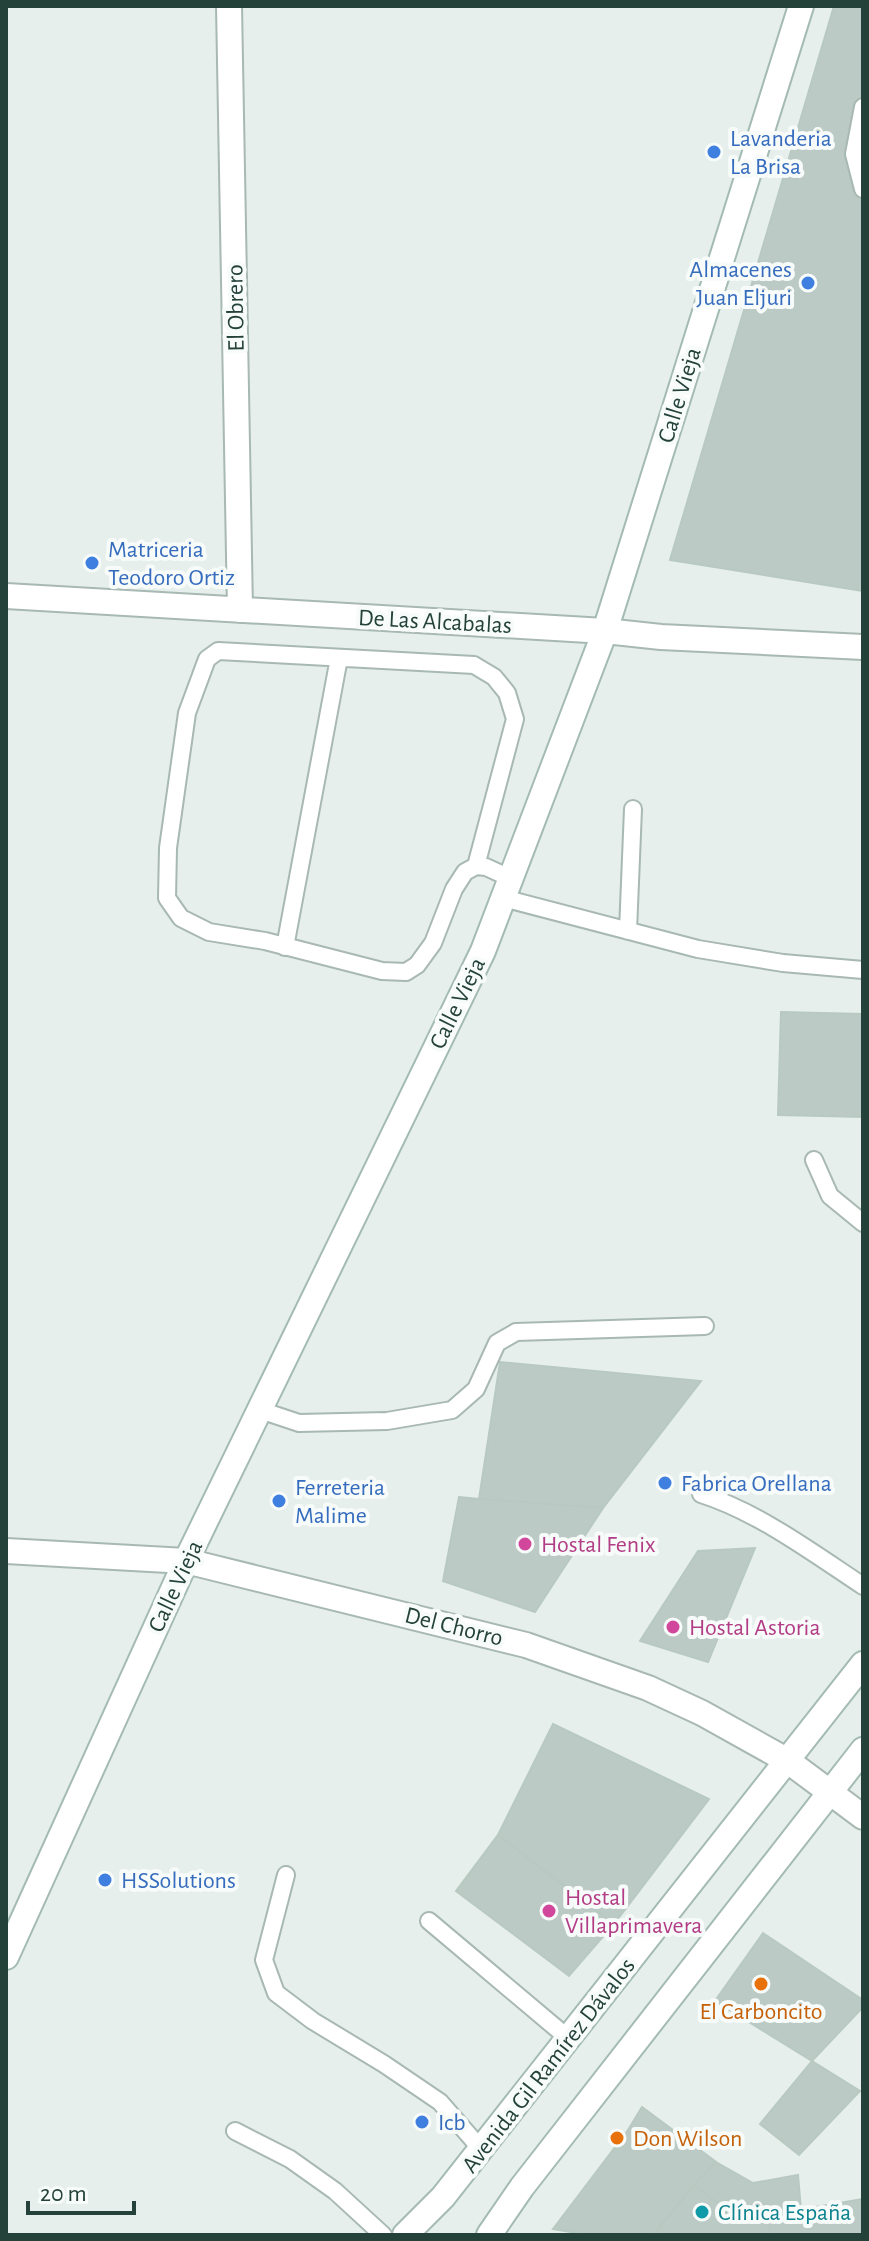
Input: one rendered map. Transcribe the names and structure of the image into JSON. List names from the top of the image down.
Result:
{
  "streets": {
    "main road": [
      "El Obrero",
      "Calle Vieja",
      "De Las Alcabalas",
      "Del Chorro",
      "Avenida Gil Ramírez Dávalos"
    ]
  },
  "crossings": [
    ["El Obrero", "De Las Alcabalas"],
    ["Calle Vieja", "De Las Alcabalas"],
    ["Calle Vieja", "Del Chorro"],
    ["Del Chorro", "Avenida Gil Ramírez Dávalos"]
  ],
  "places": [
    "Lavanderia La Brisa",
    "Almacenes Juan Eljuri",
    "Matriceria Teodoro Ortiz",
    "Fabrica Orellana",
    "Ferreteria Malime",
    "Hostal Fenix",
    "Hostal Astoria",
    "HSSolutions",
    "Hostal Villaprimavera",
    "El Carboncito",
    "Icb",
    "Don Wilson",
    "Clínica España"
  ],
  "scale_bar": "20 m"
}
